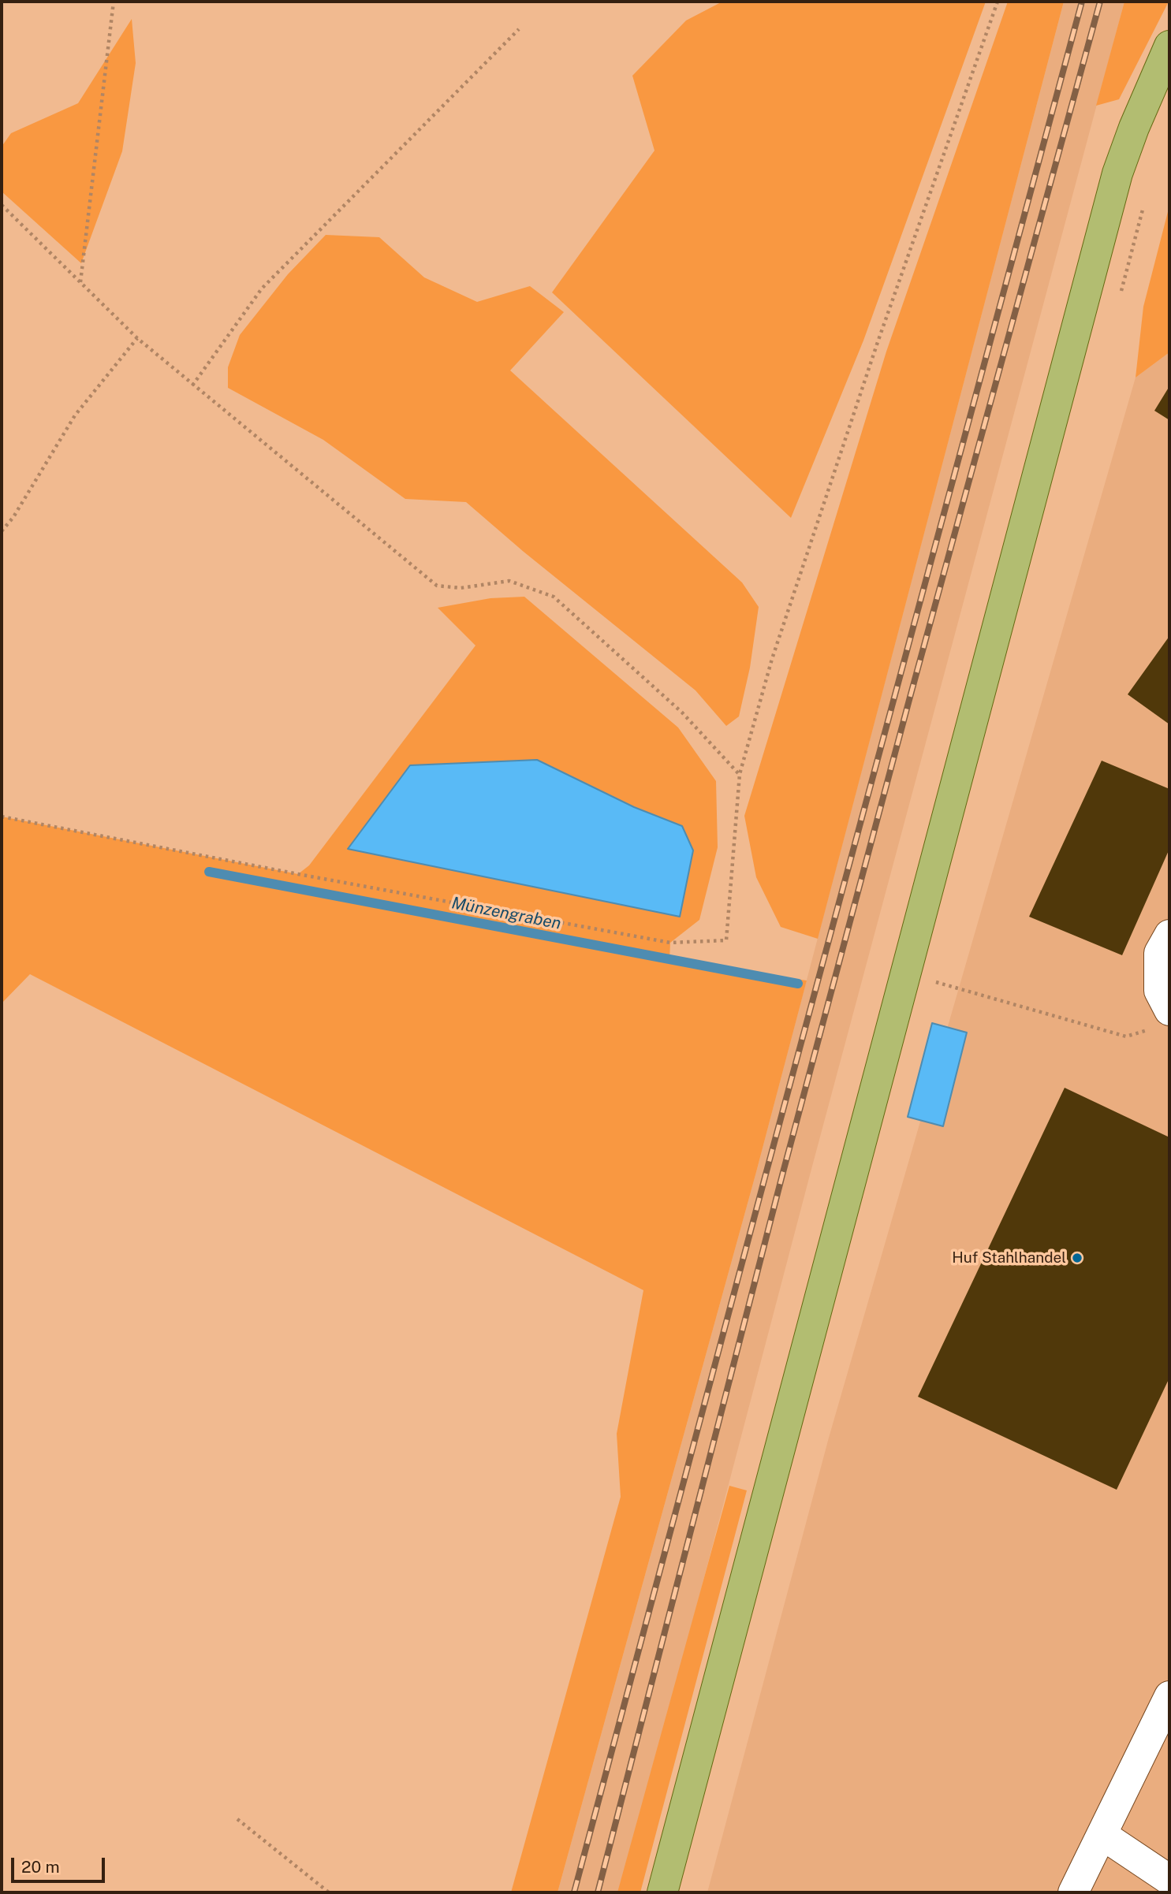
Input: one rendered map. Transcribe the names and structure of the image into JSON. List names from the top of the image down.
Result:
{
  "water": ["Münzengraben"],
  "places": ["Huf Stahlhandel"],
  "scale_bar": "20 m"
}
